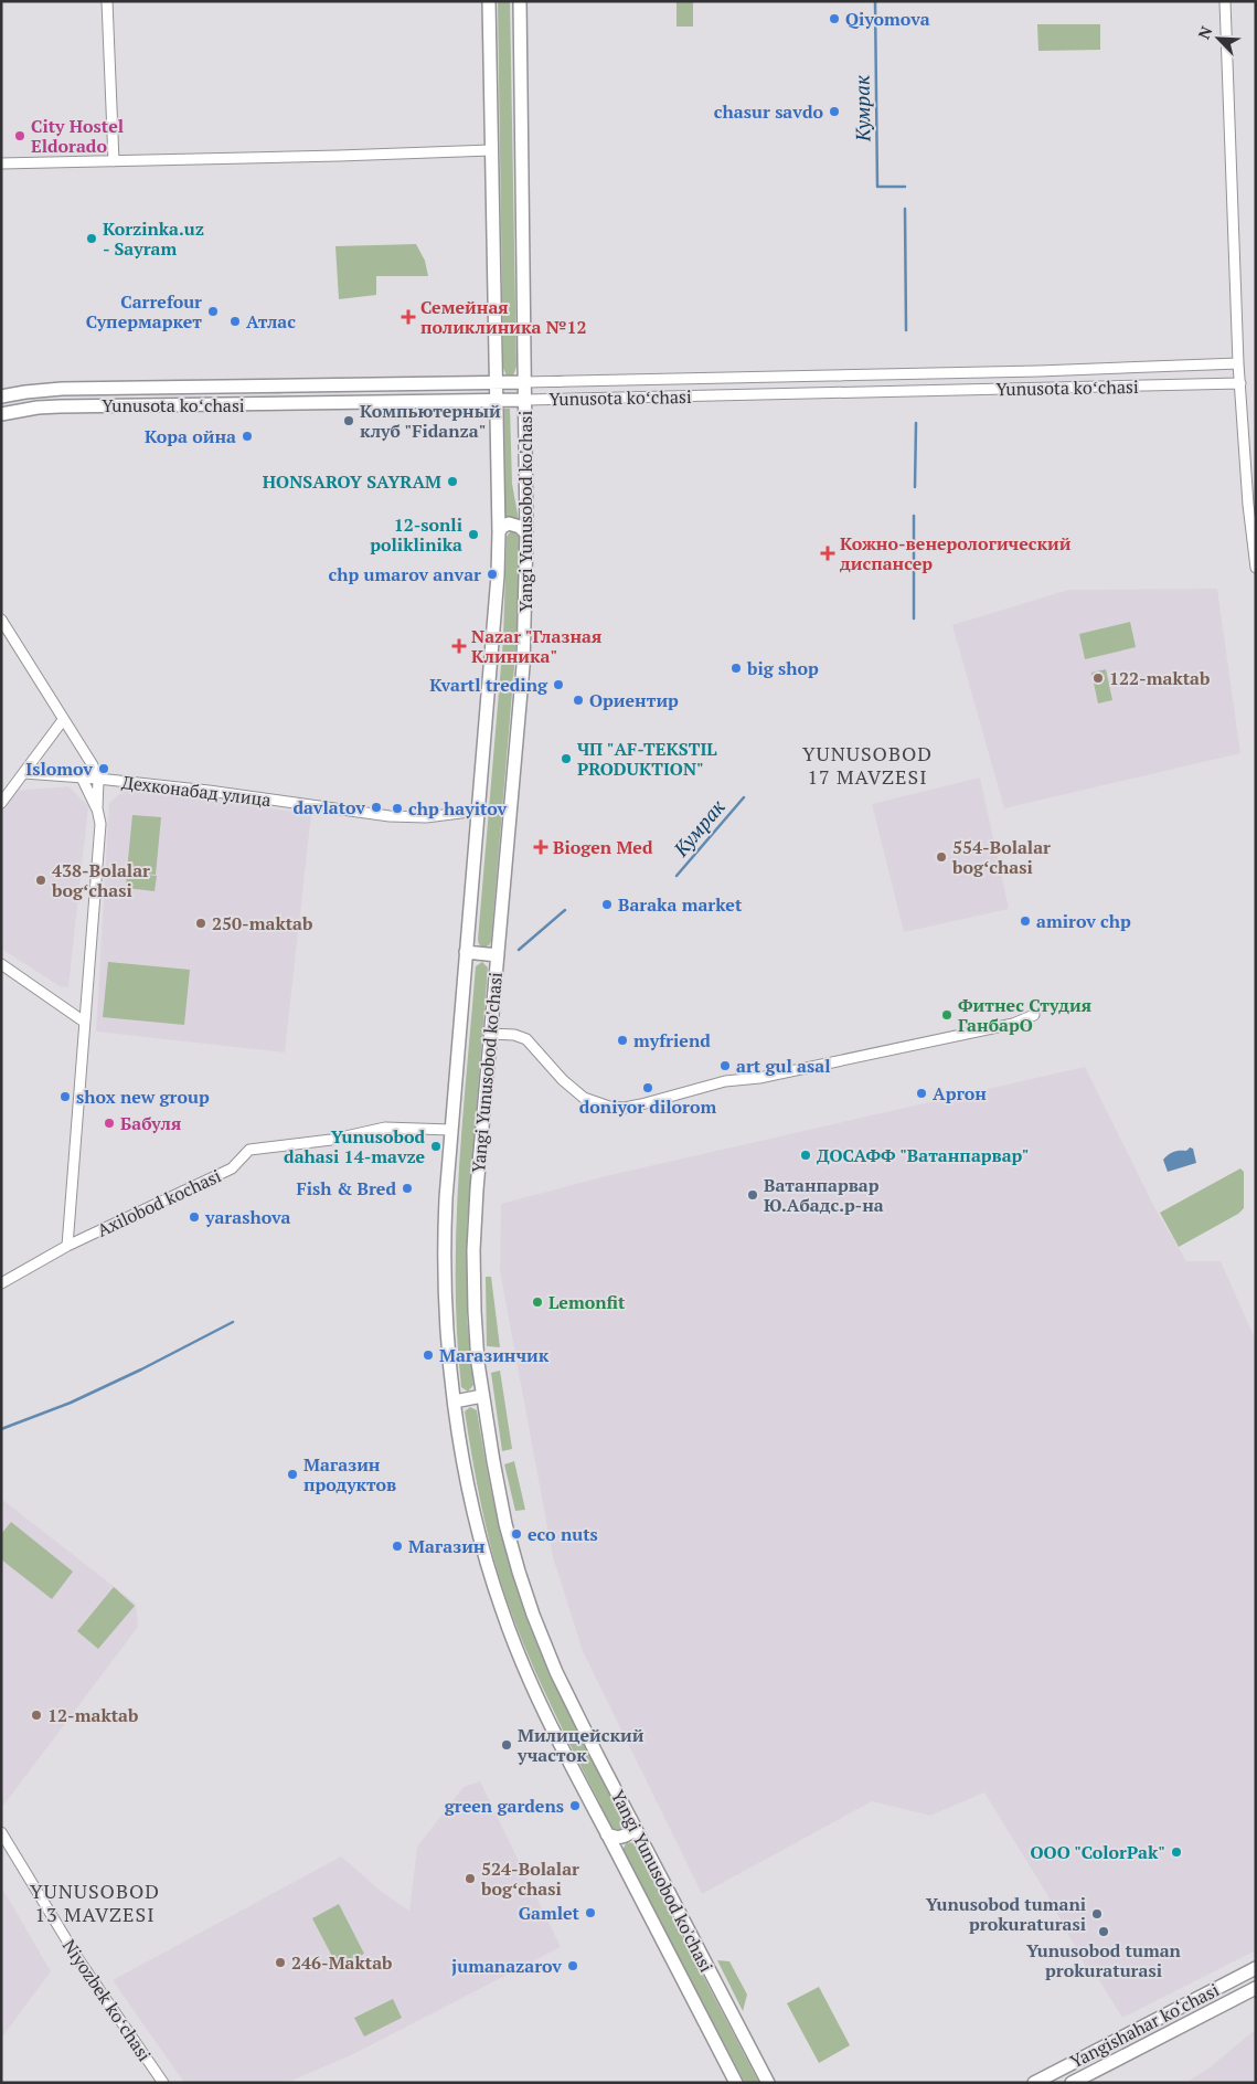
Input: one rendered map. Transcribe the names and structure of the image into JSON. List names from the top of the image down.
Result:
{
  "streets": {
    "main road": ["Yunusota koʻchasi", "Yangi Yunusobod ko'chasi", "Yangishahar ko‘chasi"],
    "street": ["Дехконабад улица", "Axilobod kochasi", "Niyozbek koʻchasi"]
  },
  "crossings": [
    ["Yunusota koʻchasi", "Yangi Yunusobod ko'chasi"],
    ["Yangi Yunusobod ko'chasi", "Дехконабад улица"],
    ["Yangi Yunusobod ko'chasi", "Axilobod kochasi"]
  ],
  "districts": ["YUNUSOBOD 17 MAVZESI", "YUNUSOBOD 13 MAVZESI"],
  "water": ["Кумрак"],
  "places": {
    "other": [
      "Qiyomova",
      "chasur savdo",
      "City Hostel Eldorado",
      "Korzinka.uz - Sayram",
      "Carrefour Супермаркет",
      "Атлас",
      "Компьютерный клуб \"Fidanza\"",
      "Кора ойна",
      "HONSAROY SAYRAM",
      "12-sonli poliklinika",
      "chp umarov anvar",
      "big shop",
      "122-maktab",
      "Kvartl treding",
      "Ориентир",
      "ЧП \"AF-TEKSTIL PRODUKTION\"",
      "Islomov",
      "davlatov",
      "chp hayitov",
      "554-Bolalar bogʻchasi",
      "438-Bolalar bogʻchasi",
      "Baraka market",
      "amirov chp",
      "250-maktab",
      "Фитнес Студия ГанбарО",
      "myfriend",
      "art gul asal",
      "doniyor dilorom",
      "Аргон",
      "shox new group",
      "Бабуля",
      "Yunusobod dahasi 14-mavze",
      "ДОСАФФ \"Ватанпарвар\"",
      "Fish & Bred",
      "Ватанпарвар Ю.Абадс.р-на",
      "yarashova",
      "Lemonfit",
      "Магазинчик",
      "Магазин продуктов",
      "eco nuts",
      "Магазин",
      "12-maktab",
      "Милицейский участок",
      "green gardens",
      "OOO \"ColorPak\"",
      "524-Bolalar bogʻchasi",
      "Gamlet",
      "Yunusobod tumani prokuraturasi",
      "Yunusobod tuman prokuraturasi",
      "246-Maktab",
      "jumanazarov"
    ],
    "health": [
      "Семейная поликлиника №12",
      "Кожно-венерологический диспансер",
      "Nazar \"Глазная Клиника\"",
      "Biogen Med"
    ]
  },
  "north": "top left"
}
